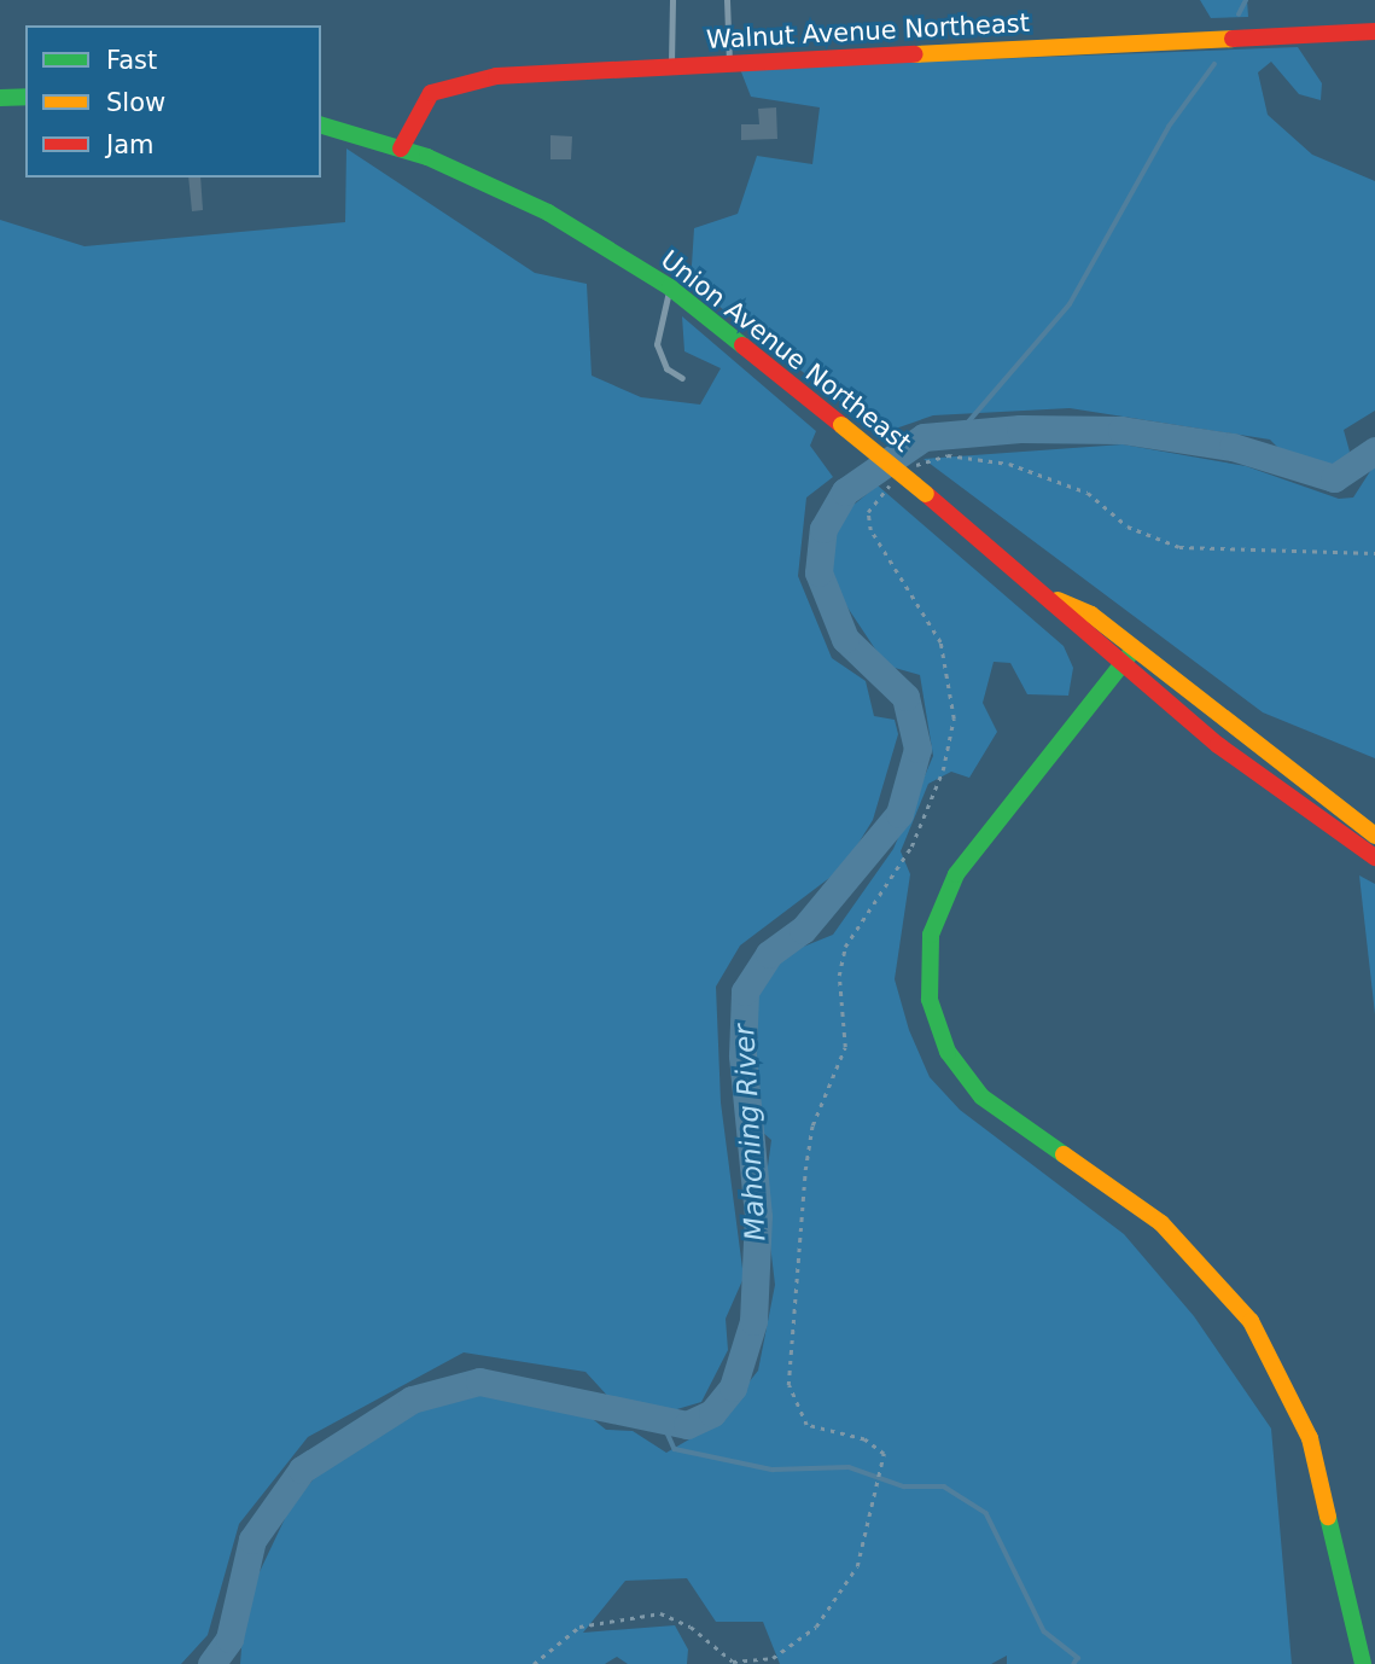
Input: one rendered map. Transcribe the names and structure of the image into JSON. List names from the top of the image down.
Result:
{
  "streets": {
    "main road": ["Walnut Avenue Northeast", "Union Avenue Northeast"]
  },
  "crossings": [
    ["Walnut Avenue Northeast", "Union Avenue Northeast"]
  ],
  "water": ["Mahoning River"],
  "legend": ["Fast", "Slow", "Jam"]
}
